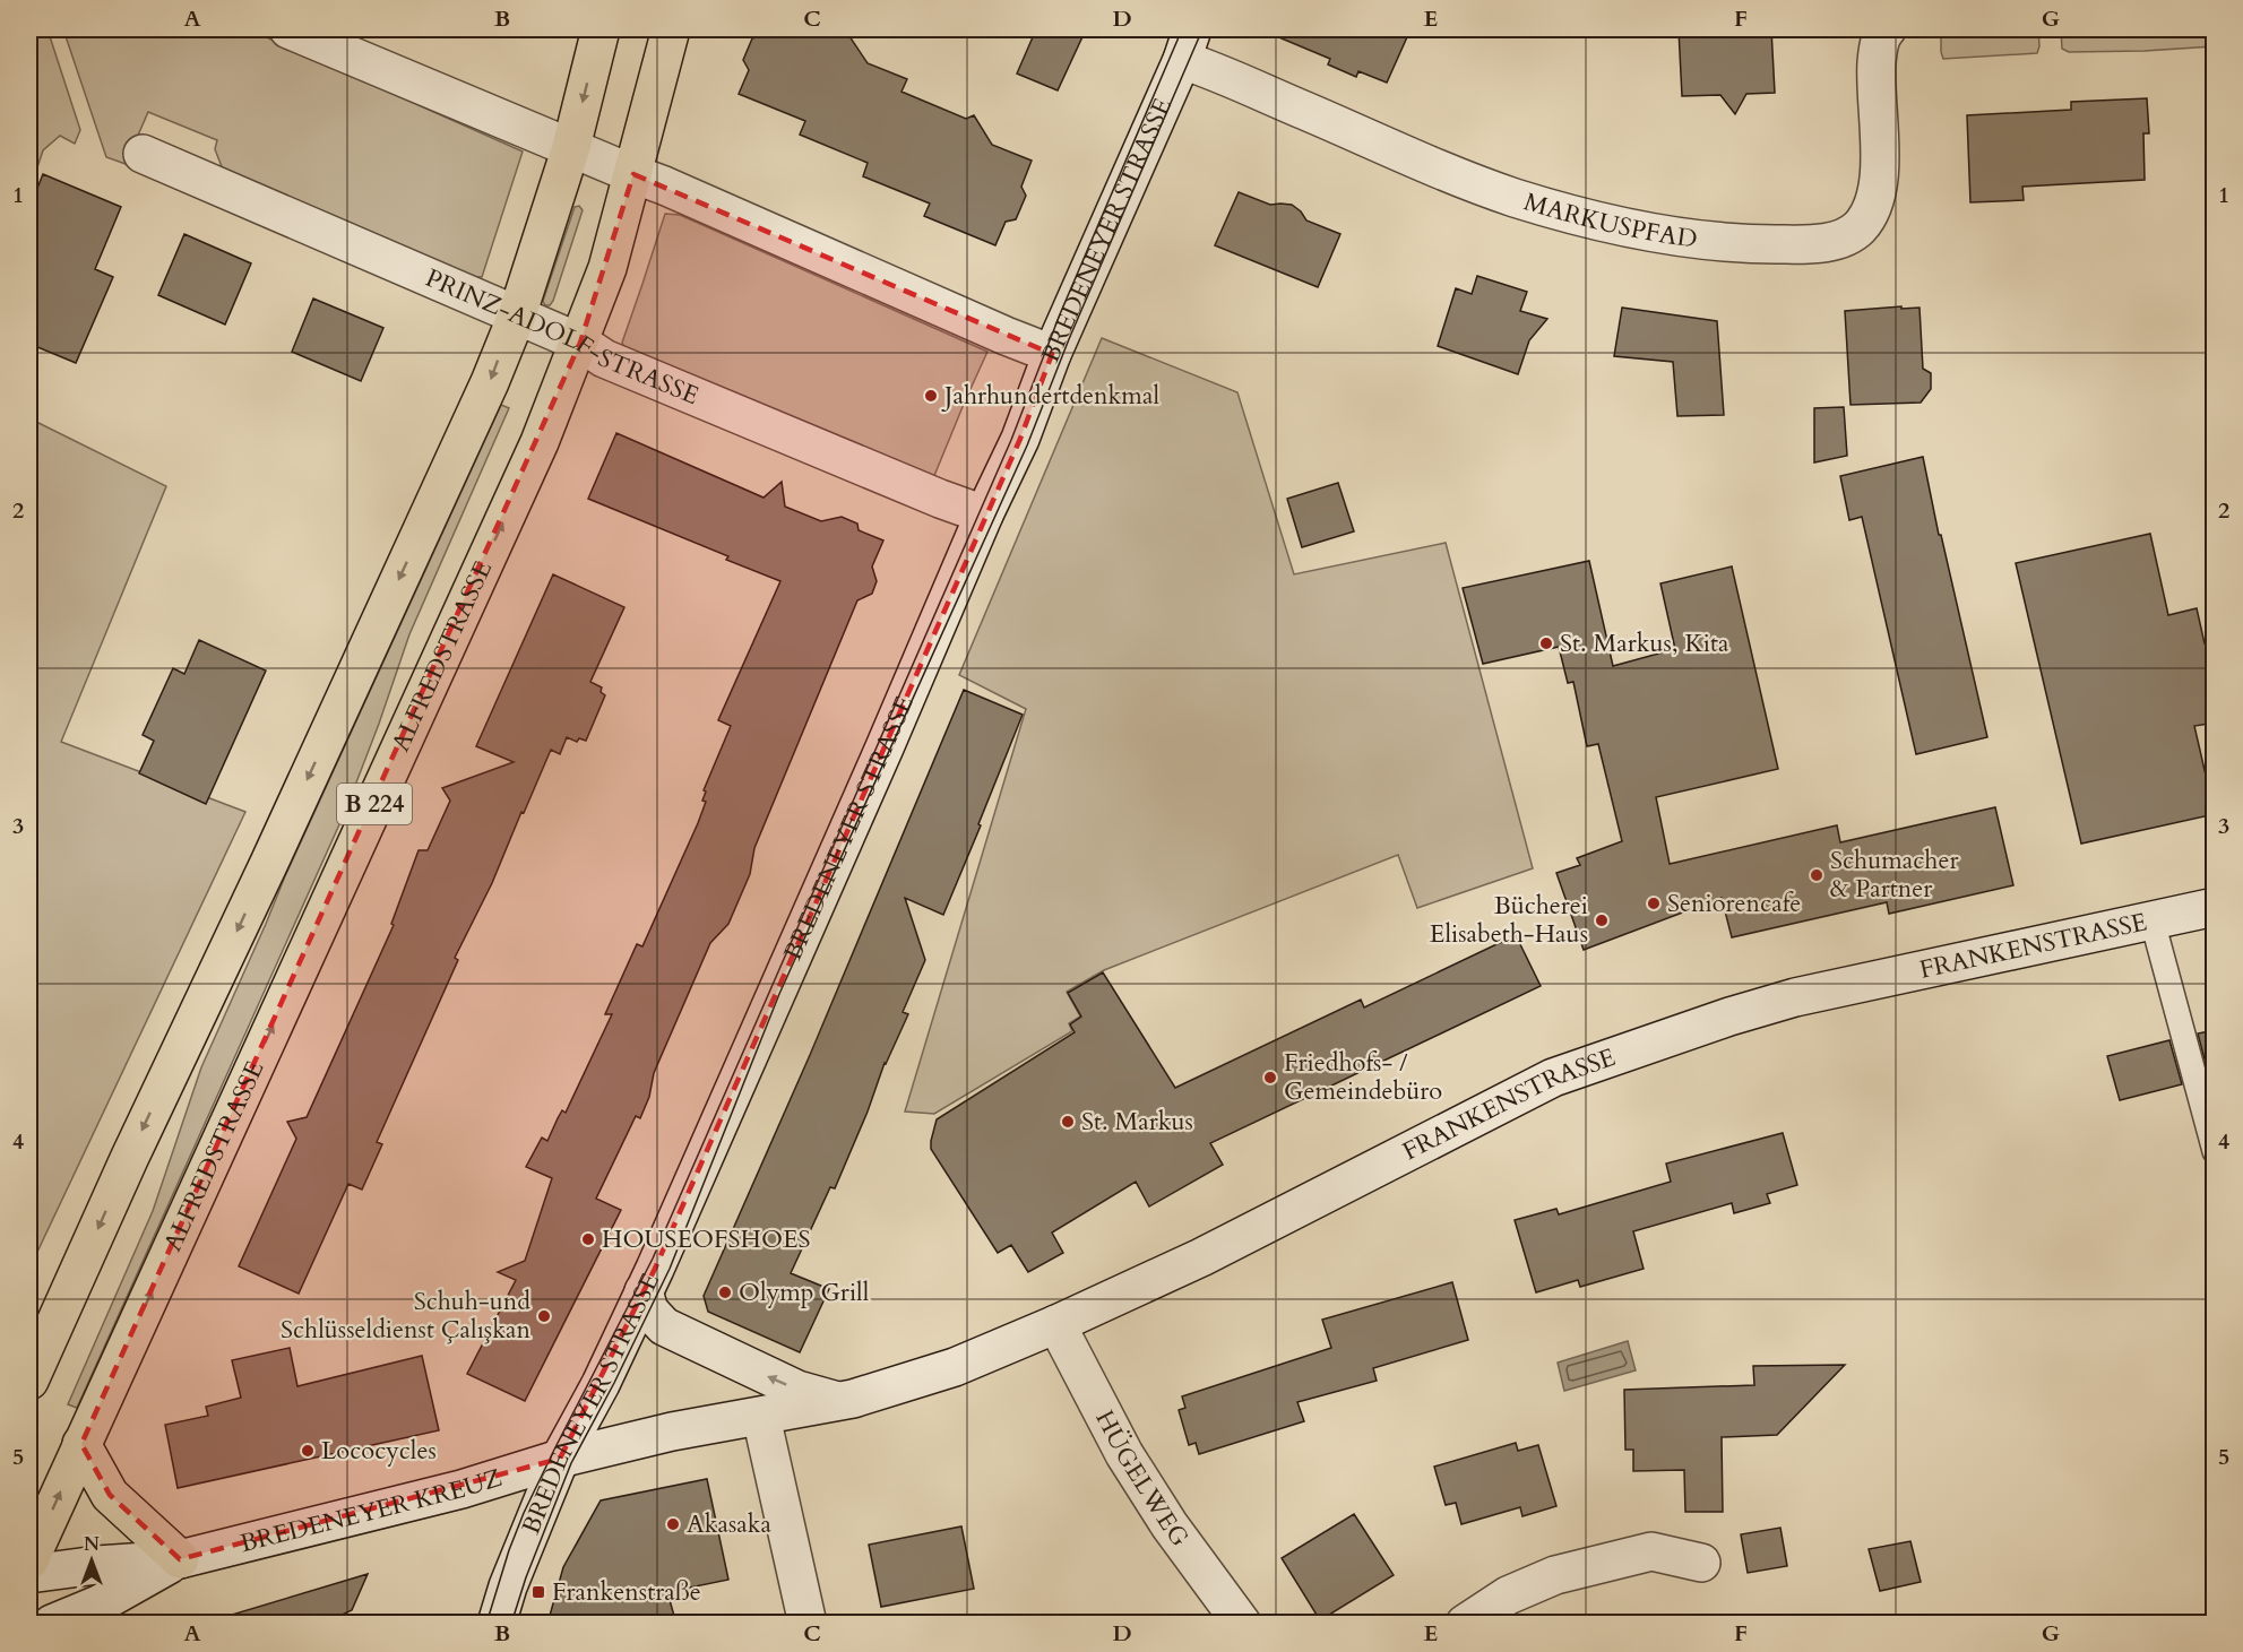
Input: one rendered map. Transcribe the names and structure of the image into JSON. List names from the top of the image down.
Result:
{
  "streets": {
    "main road": ["ALFREDSTRASSE", "B 224"],
    "street": [
      "MARKUSPFAD",
      "BREDENEYER STRASSE",
      "PRINZ-ADOLF-STRASSE",
      "FRANKENSTRASSE",
      "HÜGELWEG",
      "BREDENEYER KREUZ"
    ]
  },
  "crossings": [
    ["MARKUSPFAD", "BREDENEYER STRASSE"],
    ["BREDENEYER STRASSE", "PRINZ-ADOLF-STRASSE"],
    ["BREDENEYER STRASSE", "FRANKENSTRASSE"],
    ["BREDENEYER STRASSE", "BREDENEYER KREUZ"],
    ["PRINZ-ADOLF-STRASSE", "ALFREDSTRASSE"],
    ["PRINZ-ADOLF-STRASSE", "B 224"],
    ["FRANKENSTRASSE", "HÜGELWEG"],
    ["FRANKENSTRASSE", "BREDENEYER KREUZ"]
  ],
  "places": {
    "other": [
      "Jahrhundertdenkmal",
      "St. Markus, Kita",
      "Schumacher & Partner",
      "Seniorencafe",
      "Bücherei Elisabeth-Haus",
      "Friedhofs- / Gemeindebüro",
      "St. Markus",
      "HOUSEOFSHOES",
      "Olymp Grill",
      "Schuh-und Schlüsseldienst Çalışkan",
      "Lococycles",
      "Akasaka"
    ],
    "transit": ["Frankenstraße"]
  },
  "north": "top",
  "grid": {
    "columns": [
      "A",
      "B",
      "C",
      "D",
      "E",
      "F",
      "G"
    ],
    "rows": [
      "1",
      "2",
      "3",
      "4",
      "5"
    ]
  }
}
